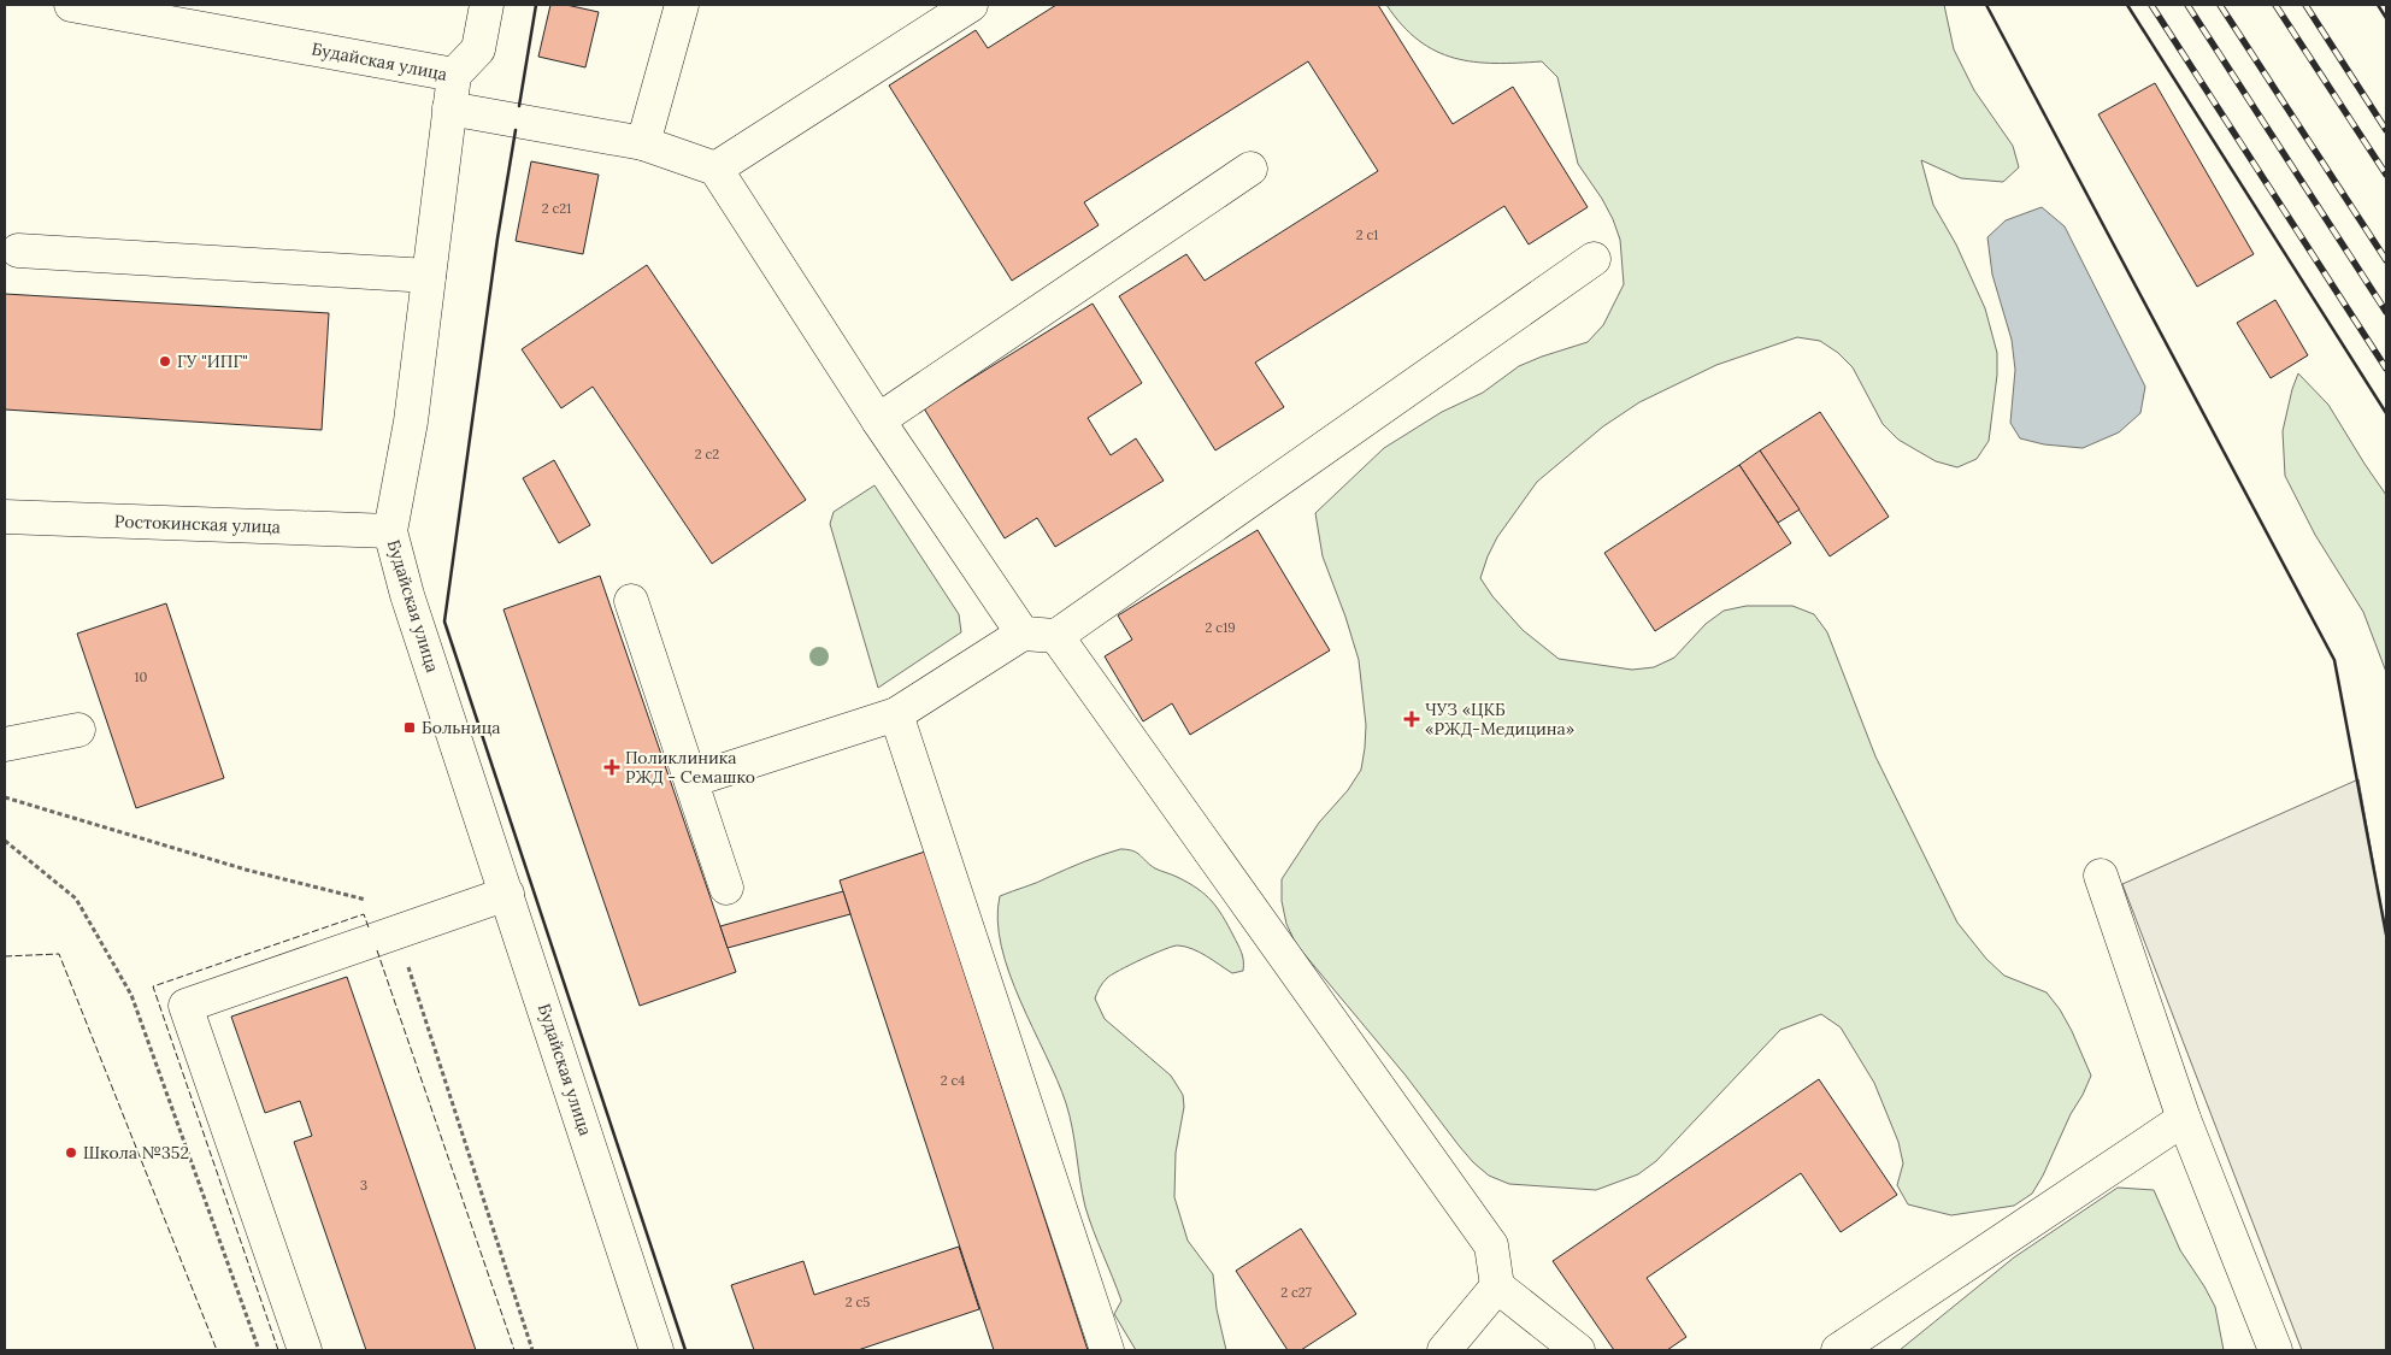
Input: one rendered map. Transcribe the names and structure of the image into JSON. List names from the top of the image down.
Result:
{
  "streets": {
    "street": ["Будайская улица", "Ростокинская улица"]
  },
  "crossings": [
    ["Будайская улица", "Ростокинская улица"]
  ],
  "places": {
    "other": ["ГУ \"ИПГ\"", "Школа №352"],
    "health": ["ЧУЗ «ЦКБ «РЖД-Медицина»", "Поликлиника РЖД - Семашко"],
    "transit": ["Больница"]
  },
  "house_numbers": [
    "2 с21",
    "2 с1",
    "2 с2",
    "2 с19",
    "10",
    "2 с4",
    "3",
    "2 с27",
    "2 с5"
  ]
}
